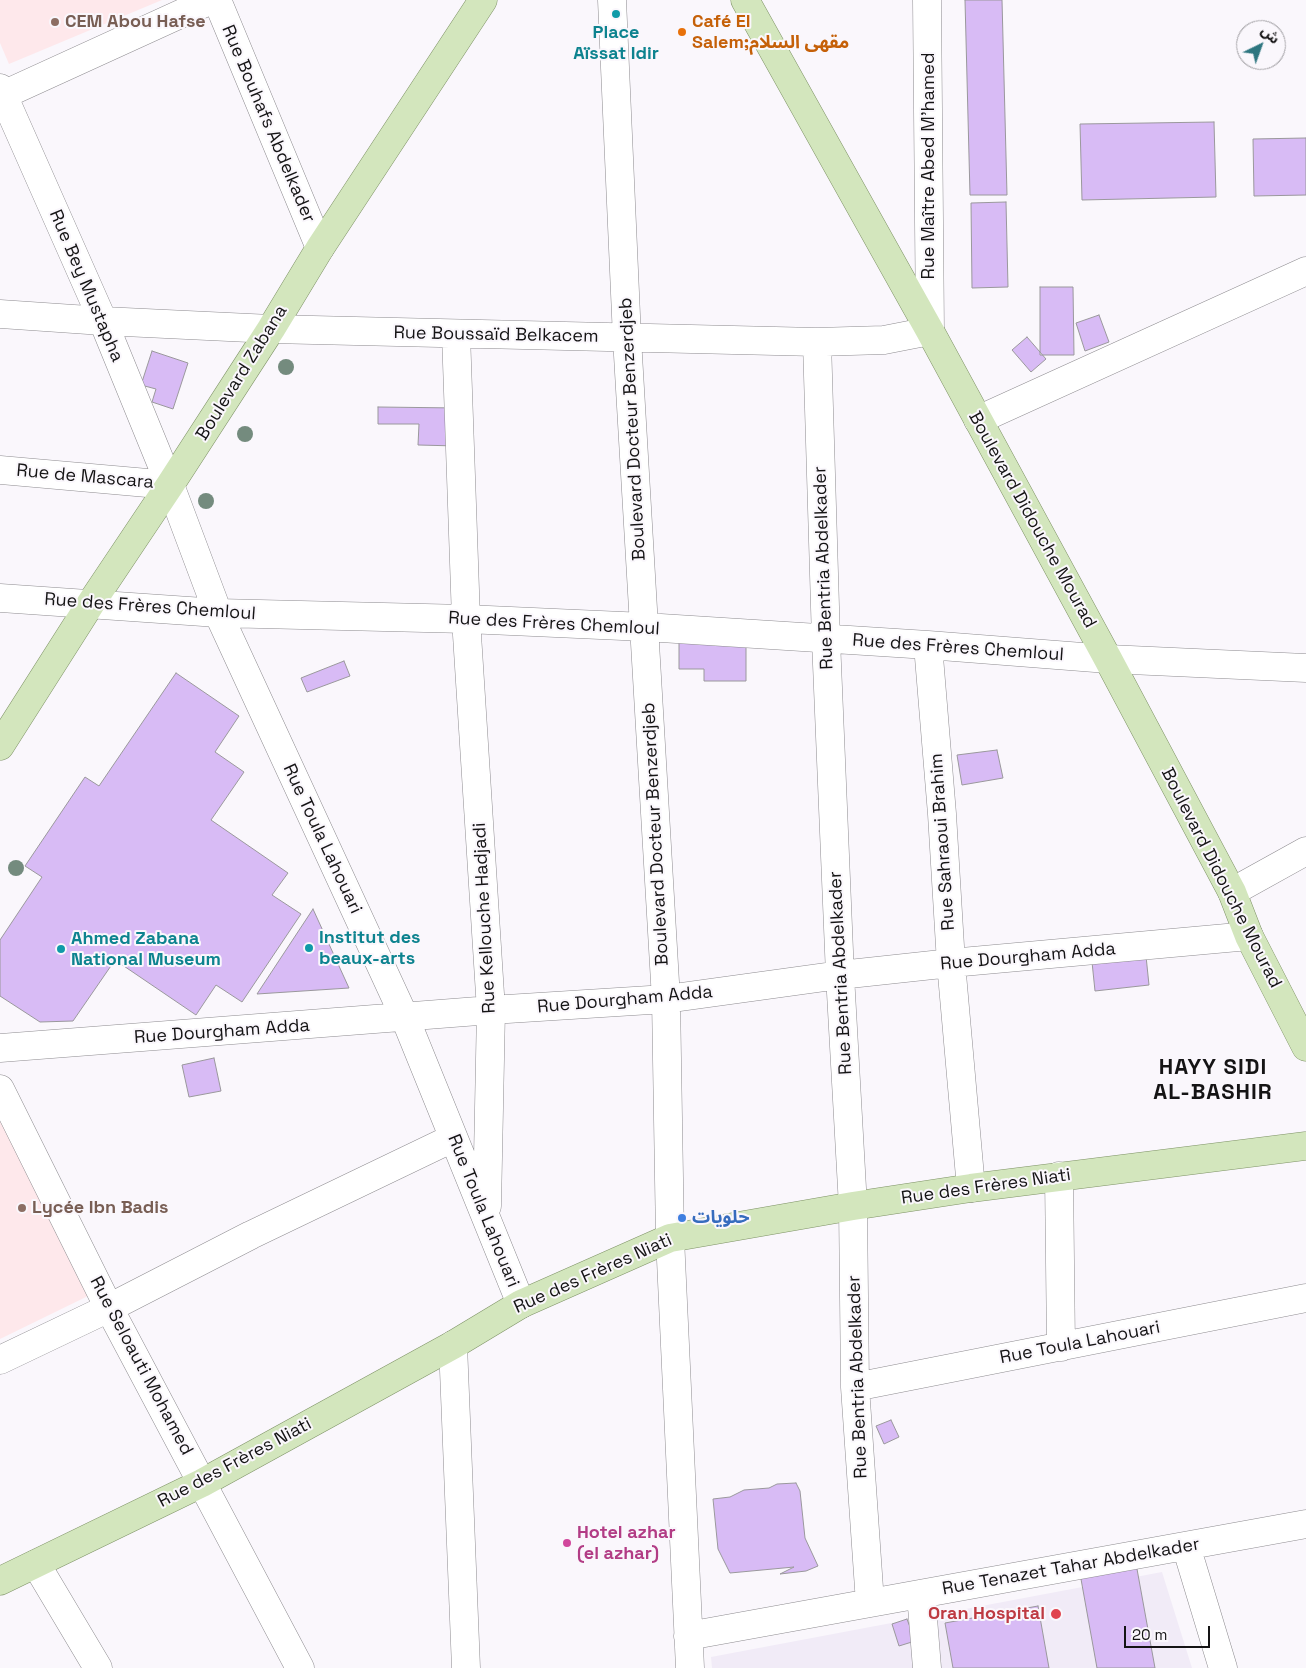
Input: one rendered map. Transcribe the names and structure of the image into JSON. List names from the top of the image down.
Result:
{
  "streets": {
    "main road": ["Boulevard Zabana", "Boulevard Didouche Mourad", "Rue des Frères Niati"],
    "street": [
      "Rue Bouhafs Abdelkader",
      "Rue Maître Abed M'hamed",
      "Rue Bey Mustapha",
      "Rue Boussaïd Belkacem",
      "Boulevard Docteur Benzerdjeb",
      "Rue de Mascara",
      "Rue Bentria Abdelkader",
      "Rue des Frères Chemloul",
      "Rue Toula Lahouari",
      "Rue Sahraoui Brahim",
      "Rue Kellouche Hadjadi",
      "Rue Dourgham Adda",
      "Rue Seloauti Mohamed",
      "Rue Tenazet Tahar Abdelkader"
    ]
  },
  "crossings": [
    ["Rue Bouhafs Abdelkader", "Boulevard Zabana"],
    ["Rue Maître Abed M'hamed", "Rue Boussaïd Belkacem"],
    ["Rue Maître Abed M'hamed", "Boulevard Didouche Mourad"],
    ["Rue Bey Mustapha", "Rue Boussaïd Belkacem"],
    ["Rue Bey Mustapha", "Boulevard Zabana"],
    ["Rue Bey Mustapha", "Rue de Mascara"],
    ["Rue Bey Mustapha", "Rue Toula Lahouari"],
    ["Rue Boussaïd Belkacem", "Boulevard Zabana"],
    ["Rue Boussaïd Belkacem", "Boulevard Docteur Benzerdjeb"],
    ["Rue Boussaïd Belkacem", "Boulevard Didouche Mourad"],
    ["Rue Boussaïd Belkacem", "Rue Bentria Abdelkader"],
    ["Rue Boussaïd Belkacem", "Rue Kellouche Hadjadi"],
    ["Boulevard Zabana", "Rue de Mascara"],
    ["Boulevard Zabana", "Rue des Frères Chemloul"],
    ["Boulevard Zabana", "Rue Toula Lahouari"],
    ["Boulevard Docteur Benzerdjeb", "Rue des Frères Chemloul"],
    ["Boulevard Docteur Benzerdjeb", "Rue Dourgham Adda"],
    ["Boulevard Docteur Benzerdjeb", "Rue des Frères Niati"],
    ["Boulevard Docteur Benzerdjeb", "Rue Tenazet Tahar Abdelkader"],
    ["Rue de Mascara", "Rue Toula Lahouari"],
    ["Boulevard Didouche Mourad", "Rue des Frères Chemloul"],
    ["Boulevard Didouche Mourad", "Rue Dourgham Adda"],
    ["Rue Bentria Abdelkader", "Rue des Frères Chemloul"],
    ["Rue Bentria Abdelkader", "Rue Toula Lahouari"],
    ["Rue Bentria Abdelkader", "Rue Dourgham Adda"],
    ["Rue Bentria Abdelkader", "Rue des Frères Niati"],
    ["Rue Bentria Abdelkader", "Rue Tenazet Tahar Abdelkader"],
    ["Rue des Frères Chemloul", "Rue Toula Lahouari"],
    ["Rue des Frères Chemloul", "Rue Sahraoui Brahim"],
    ["Rue des Frères Chemloul", "Rue Kellouche Hadjadi"],
    ["Rue Toula Lahouari", "Rue Kellouche Hadjadi"],
    ["Rue Toula Lahouari", "Rue Dourgham Adda"],
    ["Rue Toula Lahouari", "Rue des Frères Niati"],
    ["Rue Sahraoui Brahim", "Rue Dourgham Adda"],
    ["Rue Sahraoui Brahim", "Rue des Frères Niati"],
    ["Rue Kellouche Hadjadi", "Rue Dourgham Adda"],
    ["Rue des Frères Niati", "Rue Seloauti Mohamed"]
  ],
  "districts": ["HAYY SIDI AL-BASHIR"],
  "places": [
    "Place Aïssat Idir",
    "CEM Abou Hafse",
    "Café El Salem;مقهى السلام",
    "Institut des beaux-arts",
    "Ahmed Zabana National Museum",
    "Lycée Ibn Badis",
    "حلويات",
    "Hotel azhar (el azhar)",
    "Oran Hospital"
  ],
  "scale_bar": "20 m",
  "north": "top right"
}
